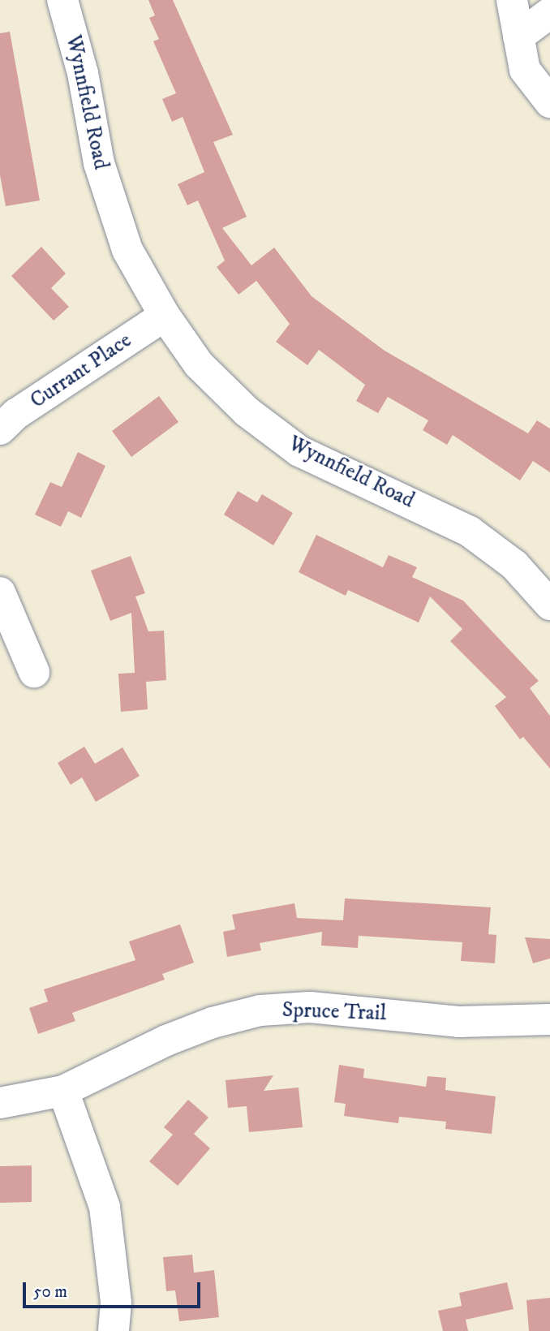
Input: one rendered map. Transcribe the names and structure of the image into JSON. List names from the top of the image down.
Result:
{
  "streets": {
    "street": ["Wynnfield Road", "Currant Place", "Spruce Trail"]
  },
  "crossings": [
    ["Wynnfield Road", "Currant Place"]
  ],
  "scale_bar": "50 m"
}
